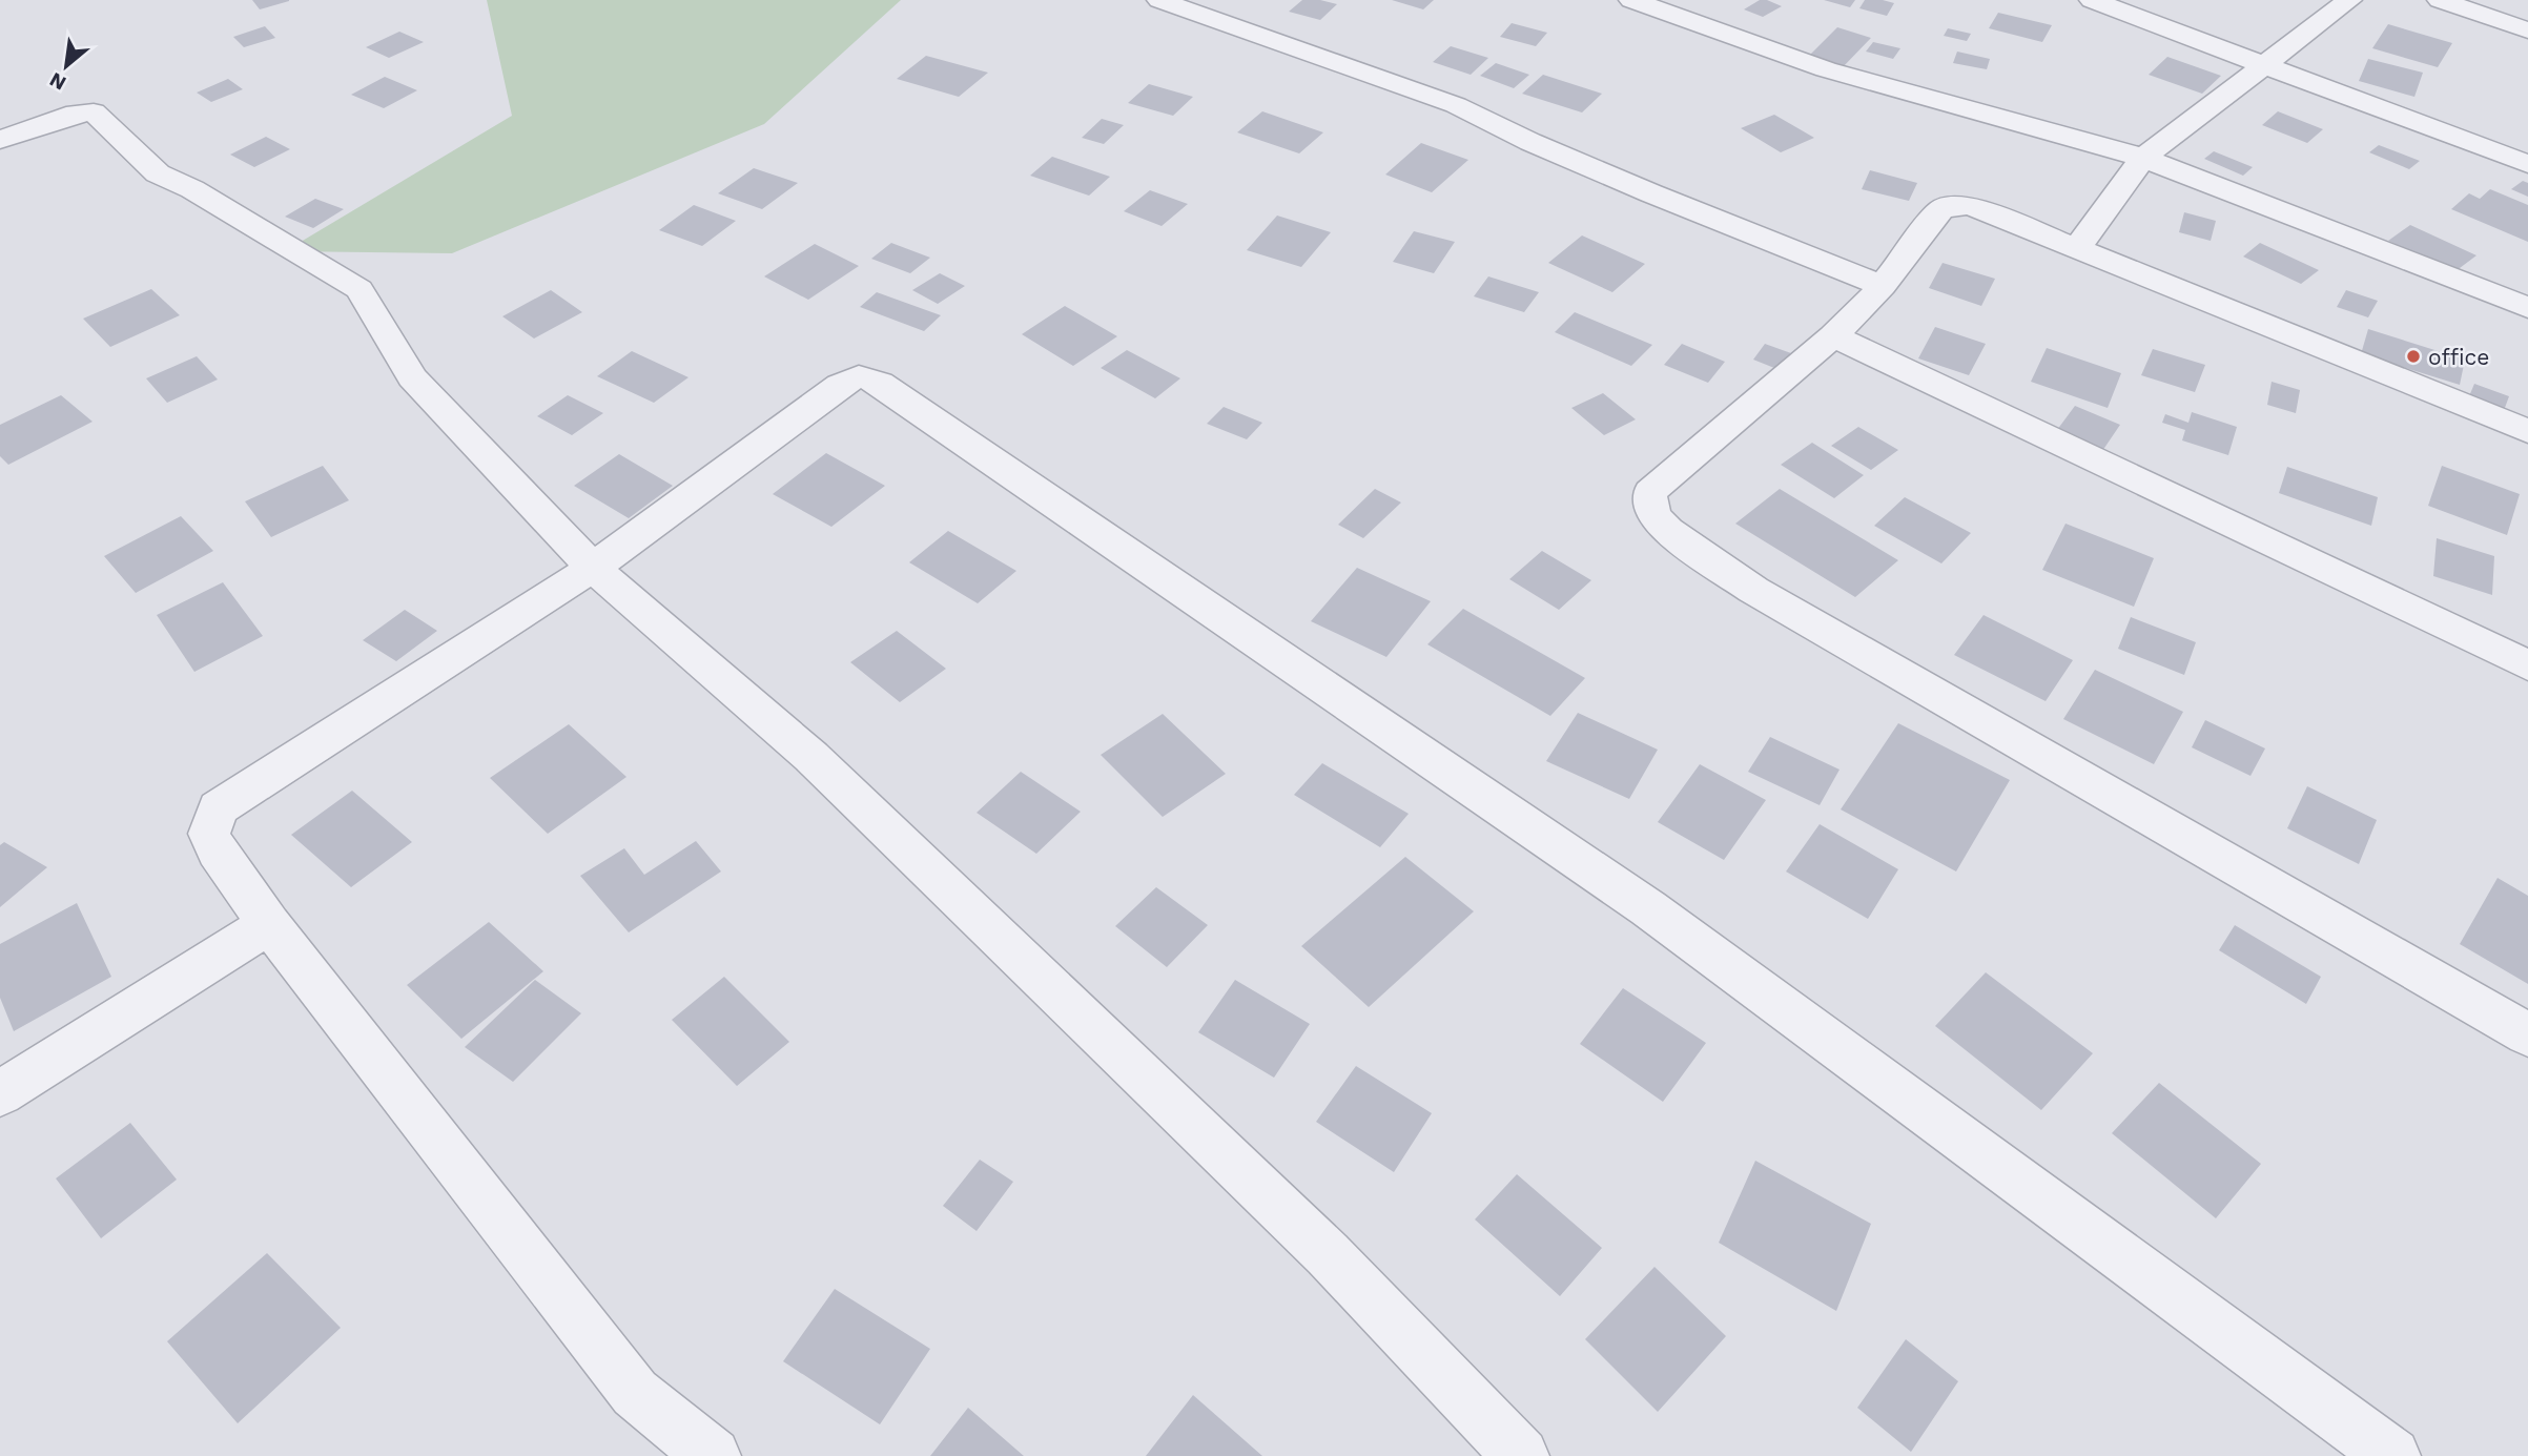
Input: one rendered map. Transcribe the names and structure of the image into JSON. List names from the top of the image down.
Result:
{
  "places": ["office"],
  "north": "bottom left"
}
